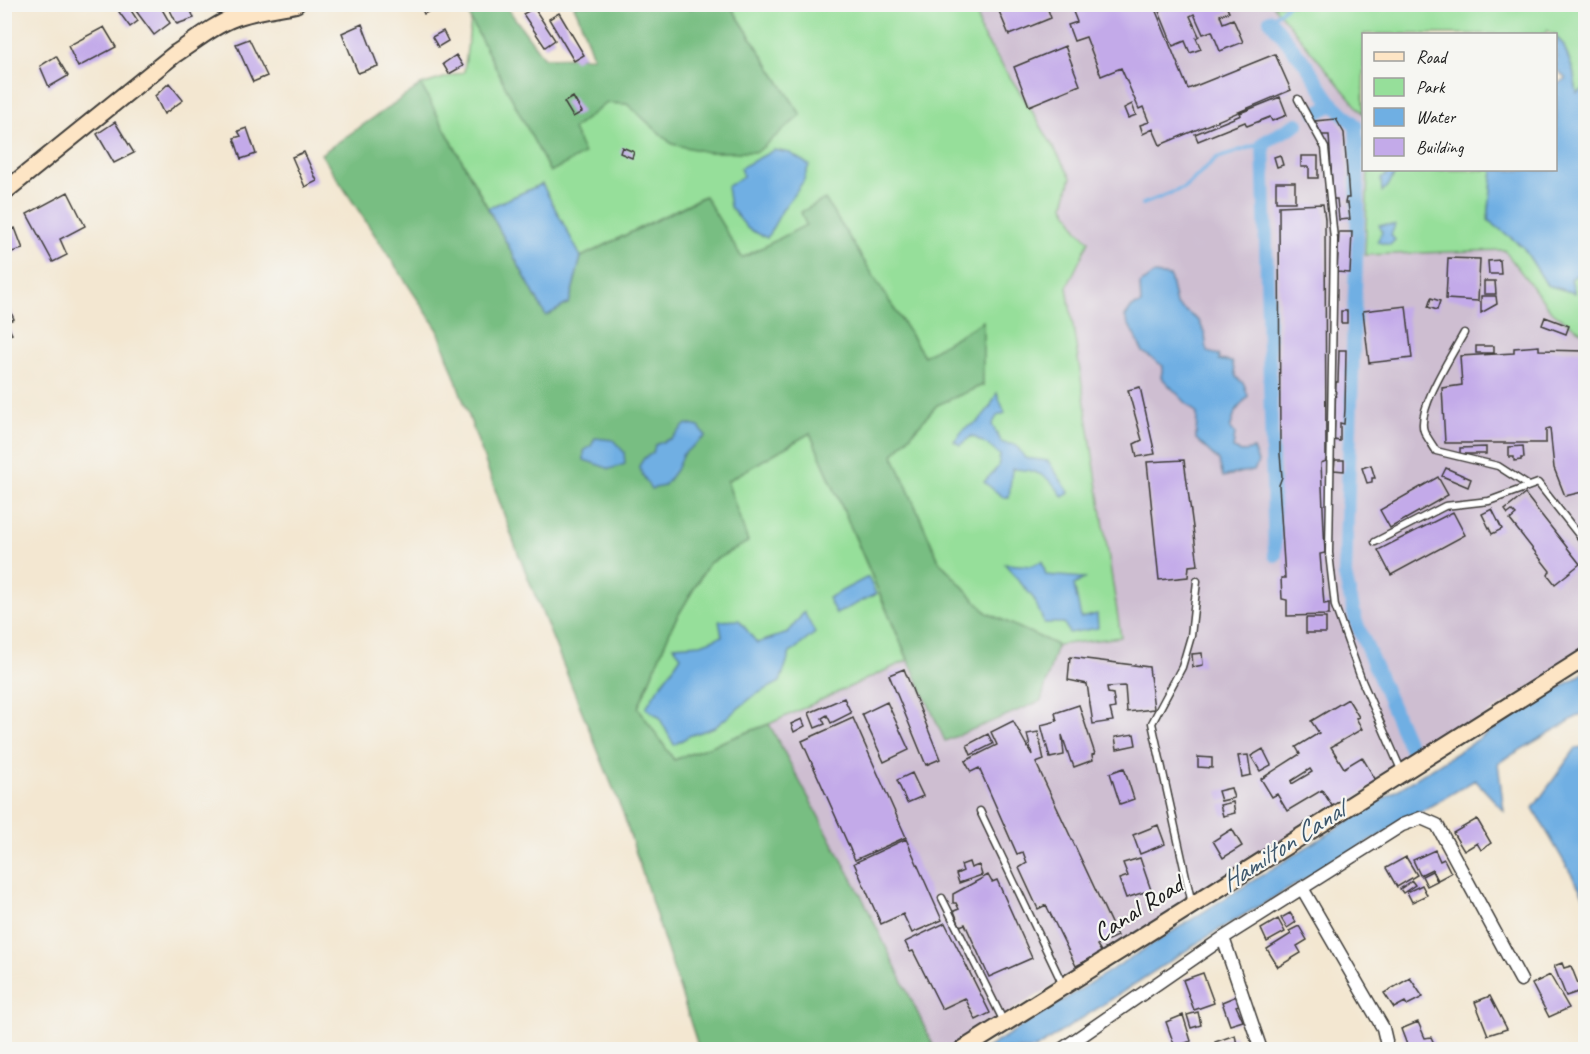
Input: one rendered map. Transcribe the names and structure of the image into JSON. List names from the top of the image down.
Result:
{
  "streets": {
    "main road": ["Canal Road"]
  },
  "water": ["Hamilton Canal"],
  "legend": [
    "Road",
    "Park",
    "Water",
    "Building"
  ]
}
